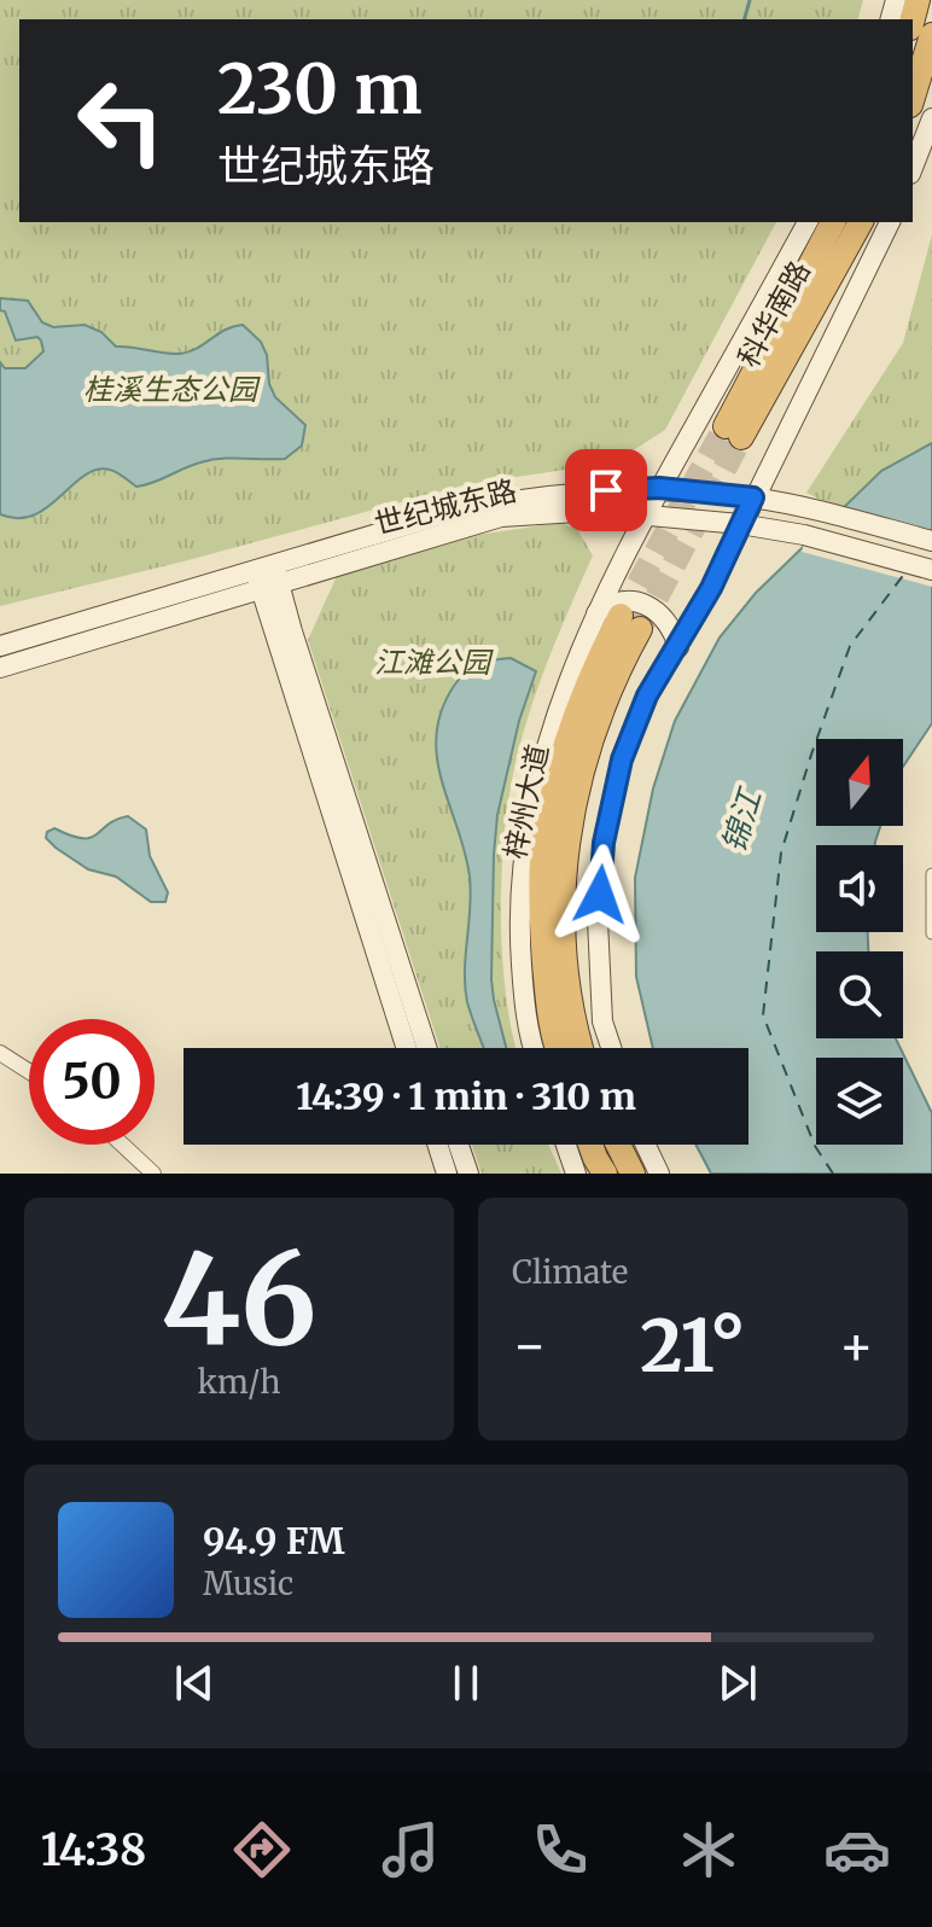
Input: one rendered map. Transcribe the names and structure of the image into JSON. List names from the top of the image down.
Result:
{
  "streets": {
    "highway": ["科华南路", "梓州大道"],
    "main road": ["世纪城东路"]
  },
  "water": ["锦江"],
  "parks": ["桂溪生态公园", "江滩公园"],
  "north": "top",
  "page": {
    "turn": ["230 m", "世纪城东路"],
    "limit": "50",
    "trip": "14:39 · 1 min · 310 m",
    "tile": [
      ["46", "km/h"],
      "Climate"
    ],
    "heat": ["−", "21°", "+"],
    "song": ["94.9 FM", "Music"],
    "tabs": "14:38"
  }
}
